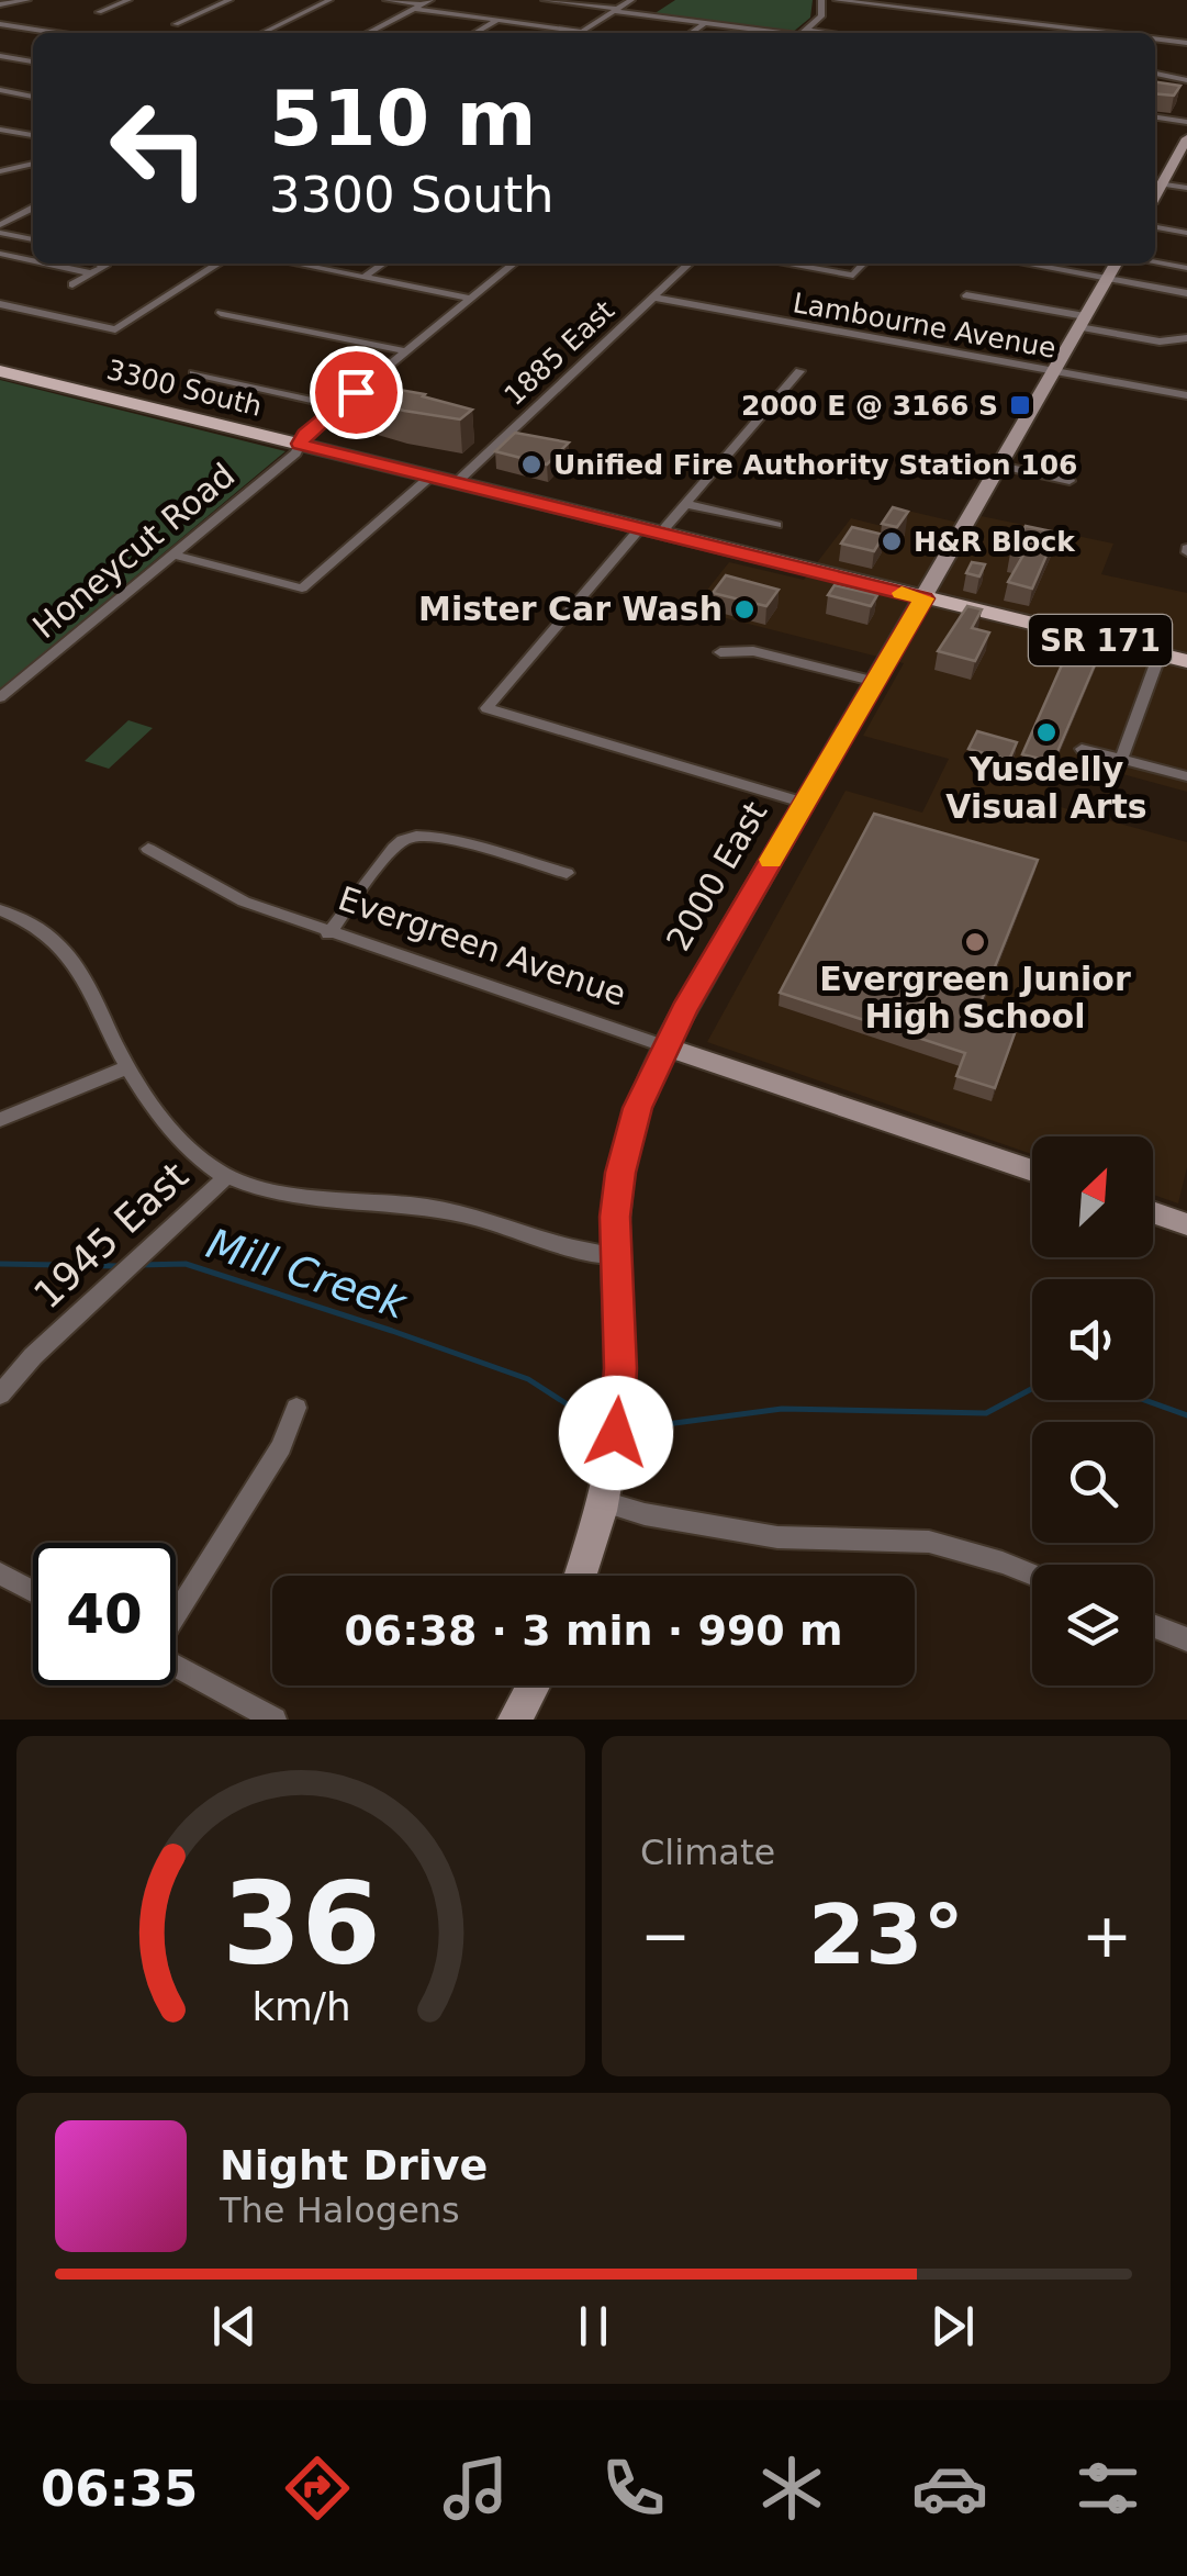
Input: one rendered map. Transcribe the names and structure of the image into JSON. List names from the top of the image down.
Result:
{
  "streets": {
    "main road": ["3300 South", "SR 171"],
    "street": [
      "Lambourne Avenue",
      "1885 East",
      "Honeycut Road",
      "2000 East",
      "Evergreen Avenue",
      "1945 East"
    ]
  },
  "crossings": [
    ["Lambourne Avenue", "1885 East"],
    ["Lambourne Avenue", "2000 East"],
    ["1885 East", "3300 South"],
    ["3300 South", "Honeycut Road"],
    ["3300 South", "2000 East"],
    ["2000 East", "Evergreen Avenue"]
  ],
  "water": ["Mill Creek"],
  "places": {
    "transit": ["2000 E @ 3166 S"],
    "other": [
      "Unified Fire Authority Station 106",
      "H&R Block",
      "Mister Car Wash",
      "Yusdelly Visual Arts",
      "Evergreen Junior High School"
    ]
  },
  "north": "top right",
  "page": {
    "turn": ["510 m", "3300 South"],
    "limit": "40",
    "trip": "06:38 · 3 min · 990 m",
    "tile": "Climate",
    "heat": ["−", "23°", "+"],
    "song": ["Night Drive", "The Halogens"],
    "tabs": "06:35",
    "gauge": ["36", "km/h"]
  }
}
